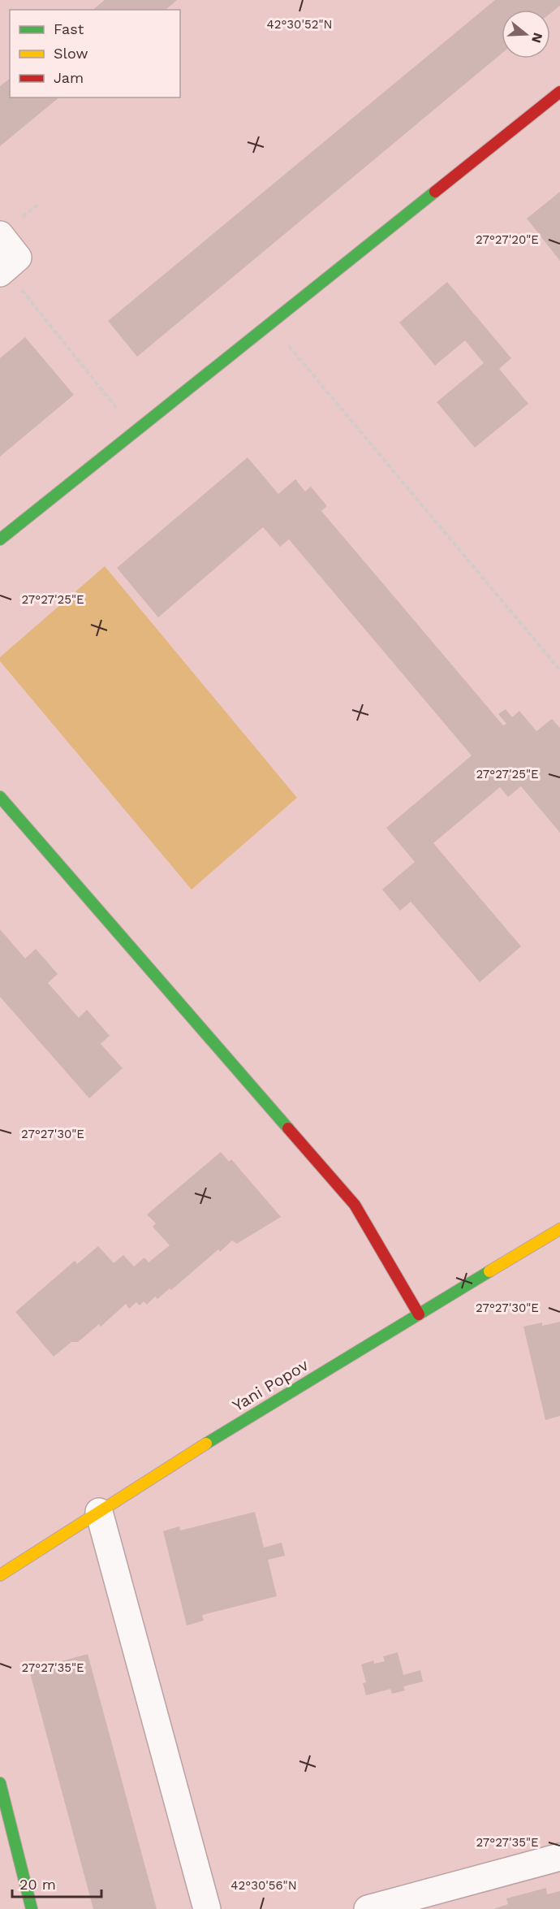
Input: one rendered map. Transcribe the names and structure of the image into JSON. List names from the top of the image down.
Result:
{
  "streets": {
    "street": ["Yani Popov"]
  },
  "legend": ["Fast", "Slow", "Jam"],
  "scale_bar": "20 m",
  "north": "right",
  "coordinates": [
    "42°30'52\"N",
    "27°27'20\"E",
    "27°27'25\"E",
    "27°27'30\"E",
    "27°27'35\"E",
    "42°30'56\"N"
  ]
}
